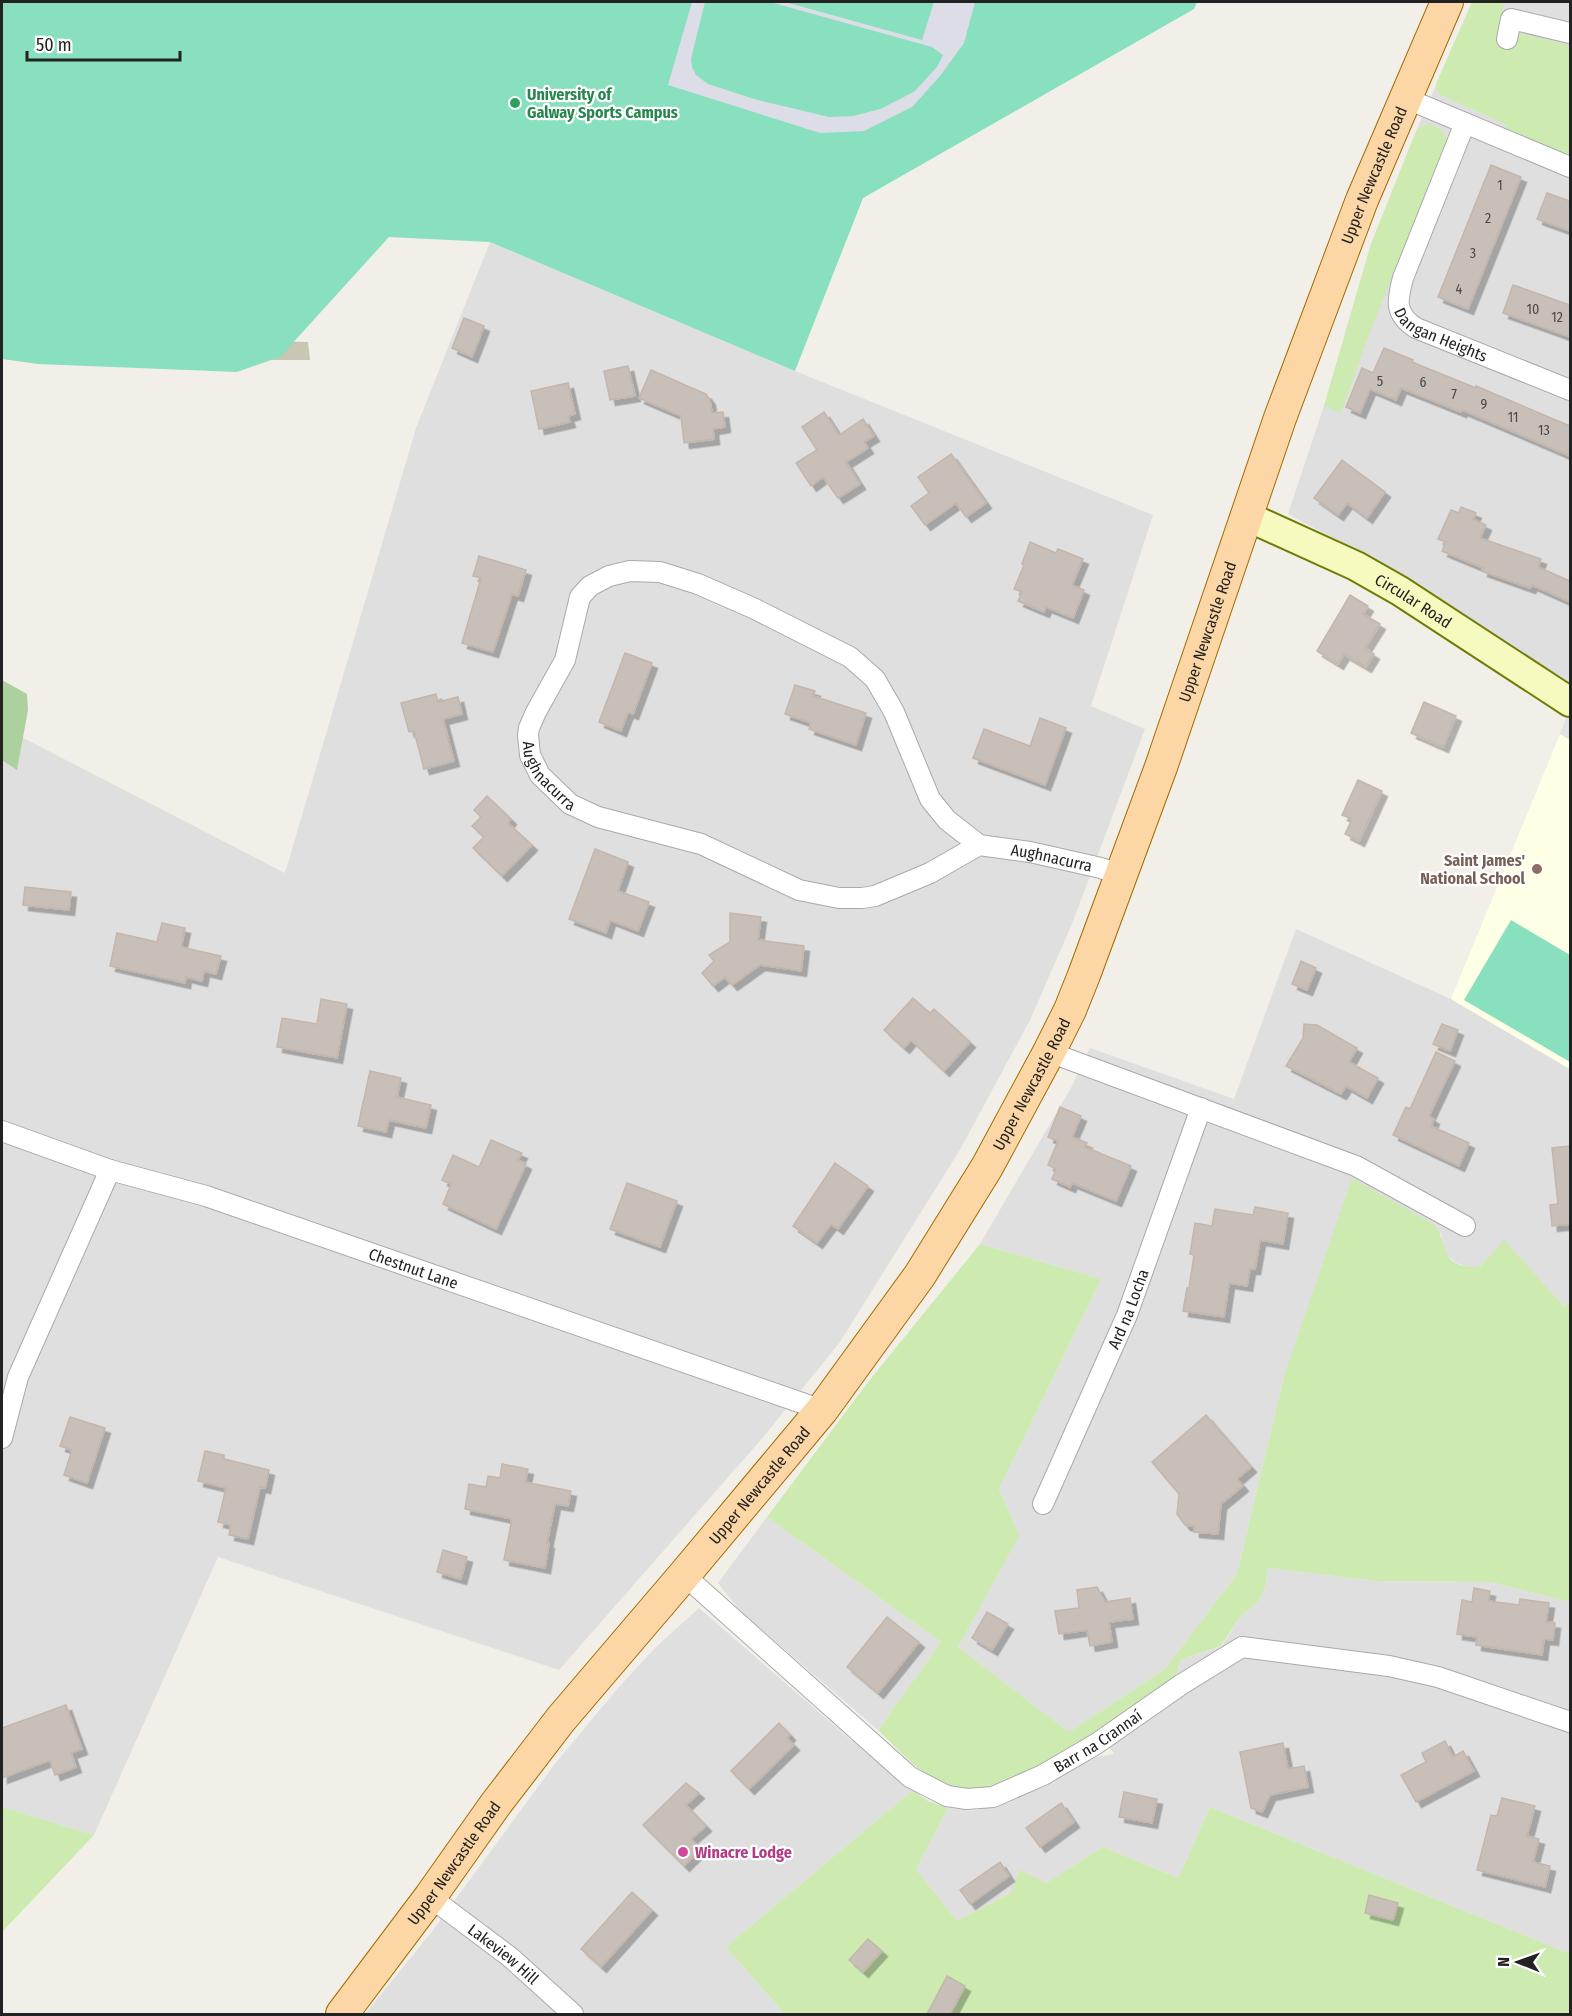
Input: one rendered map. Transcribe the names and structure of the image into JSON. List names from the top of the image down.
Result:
{
  "streets": {
    "main road": ["Upper Newcastle Road"],
    "street": [
      "Dangan Heights",
      "Circular Road",
      "Aughnacurra",
      "Chestnut Lane",
      "Ard na Locha",
      "Barr na Crannaí",
      "Lakeview Hill"
    ]
  },
  "crossings": [
    ["Upper Newcastle Road", "Circular Road"],
    ["Upper Newcastle Road", "Aughnacurra"],
    ["Upper Newcastle Road", "Chestnut Lane"],
    ["Upper Newcastle Road", "Barr na Crannaí"],
    ["Upper Newcastle Road", "Lakeview Hill"]
  ],
  "places": ["University of Galway Sports Campus", "Saint James' National School", "Winacre Lodge"],
  "house_numbers": [
    "1",
    "2",
    "3",
    "4",
    "10",
    "12",
    "5",
    "6",
    "7",
    "9",
    "11",
    "13"
  ],
  "scale_bar": "50 m",
  "north": "left"
}
